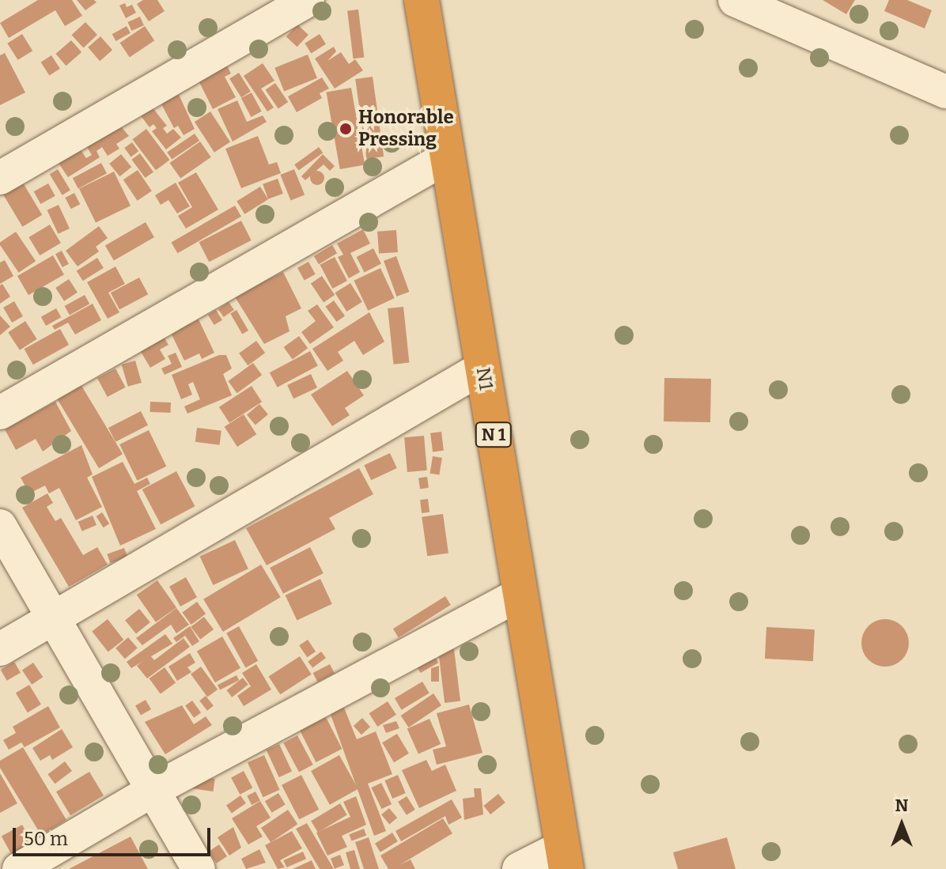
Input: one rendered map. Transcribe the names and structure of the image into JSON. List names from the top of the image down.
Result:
{
  "streets": {
    "highway": ["N1", "N 1"]
  },
  "places": ["Honorable Pressing"],
  "scale_bar": "50 m",
  "north": "top"
}
